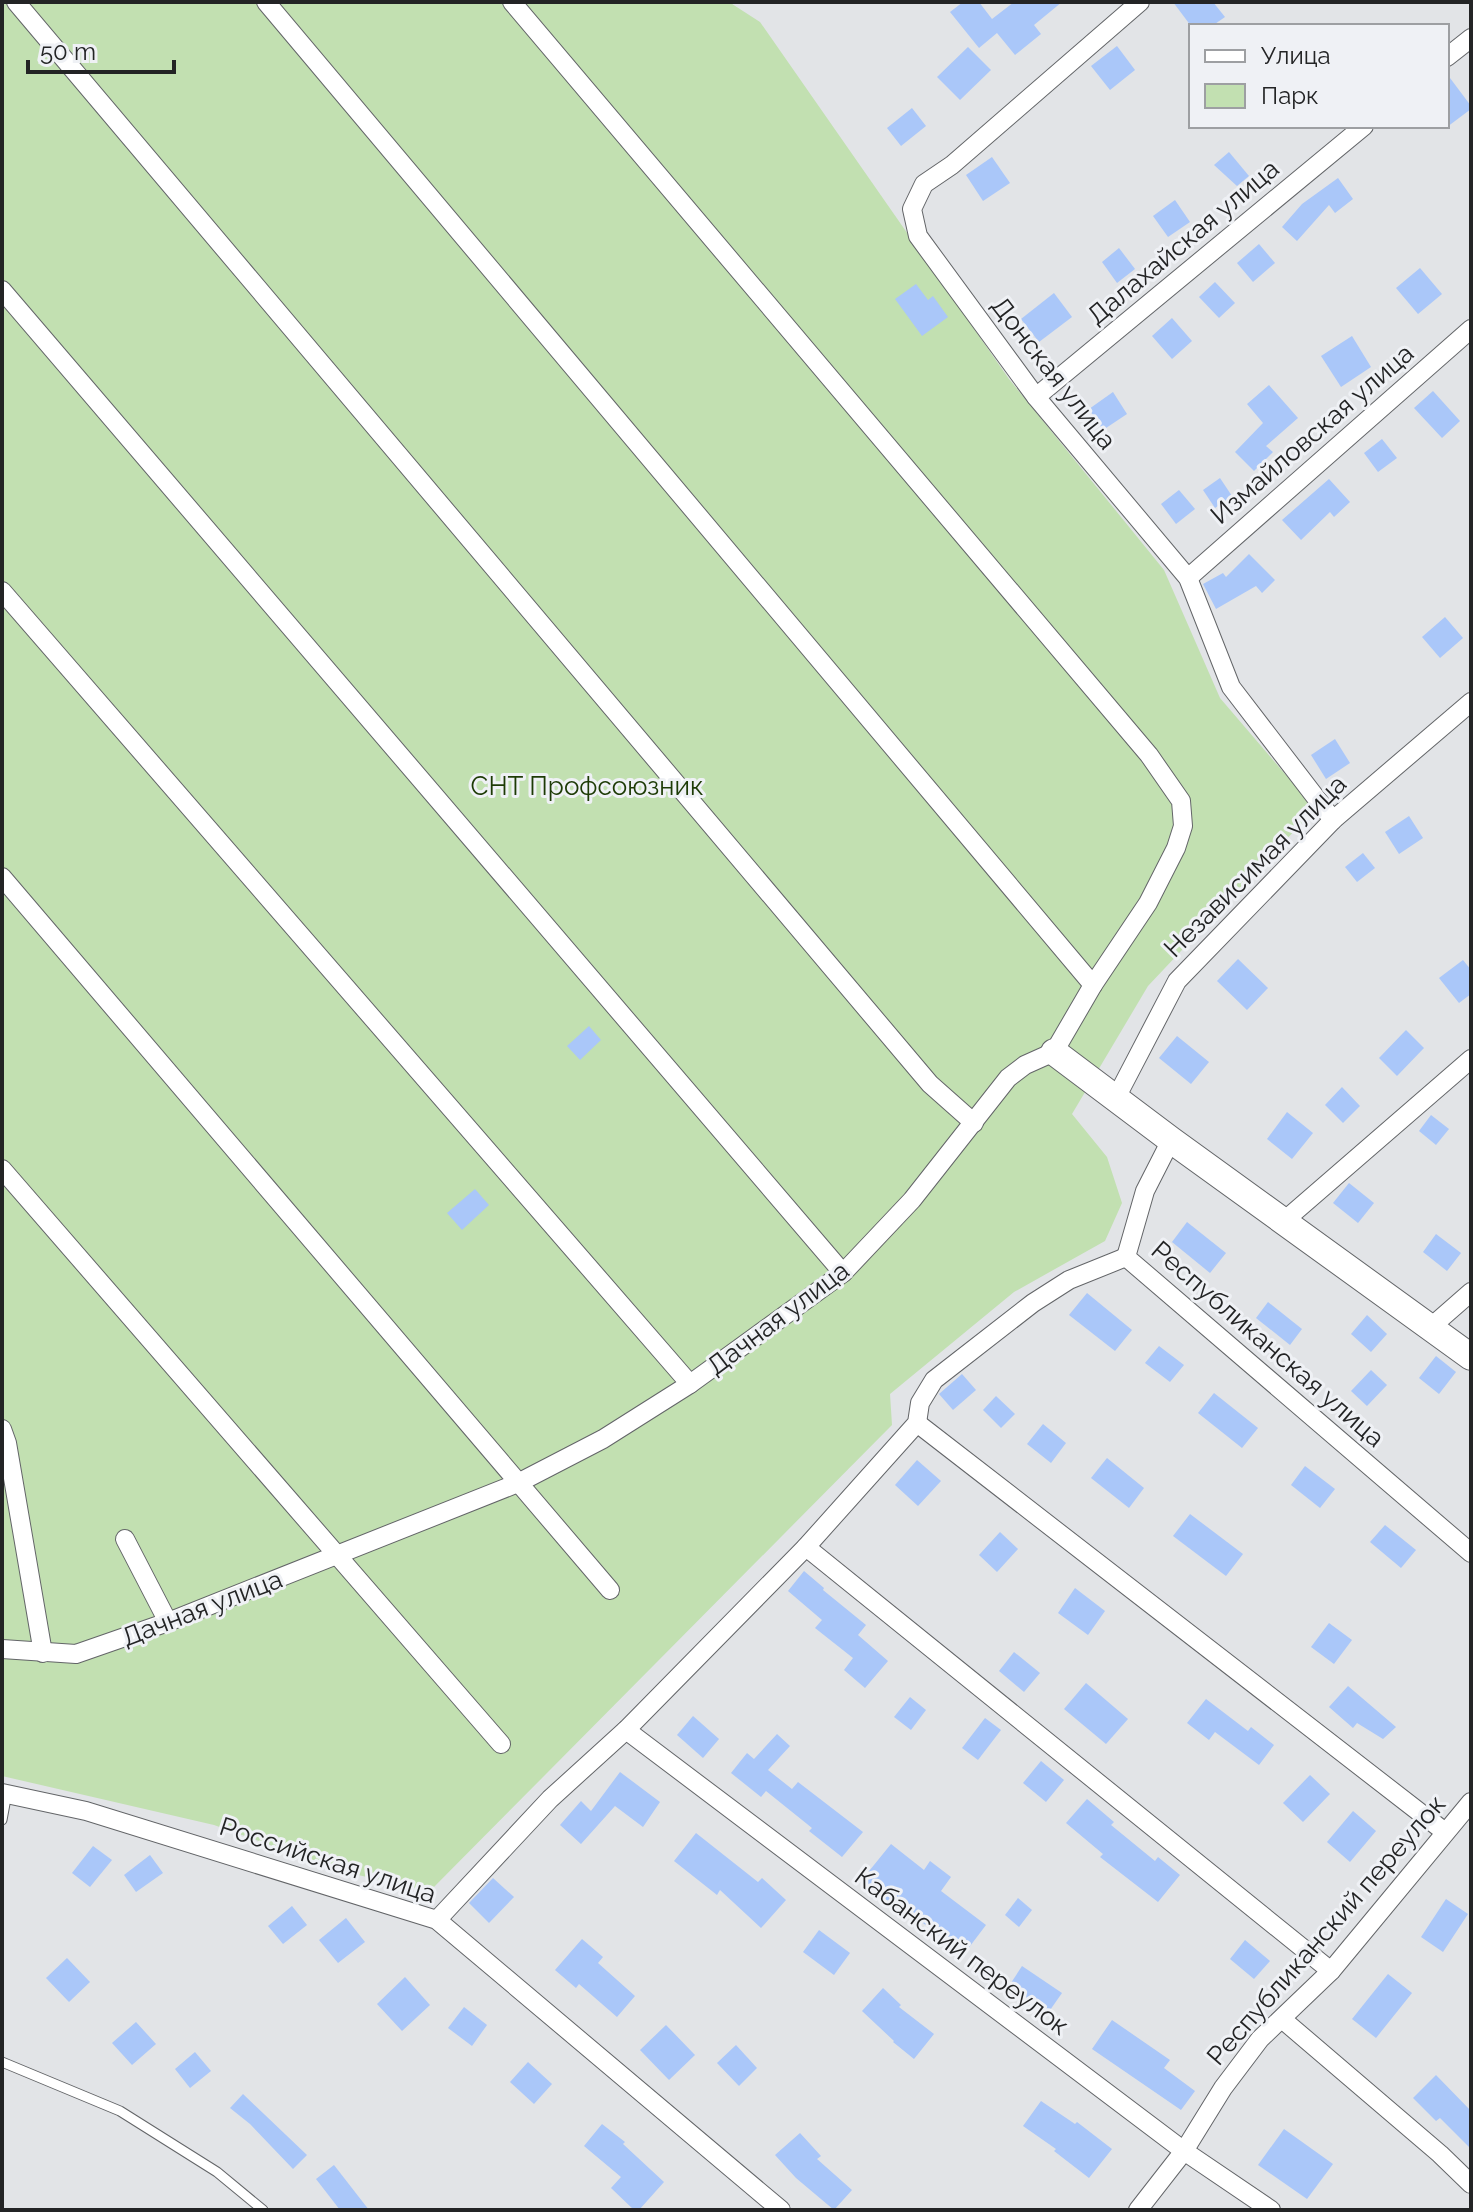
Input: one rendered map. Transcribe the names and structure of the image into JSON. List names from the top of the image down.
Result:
{
  "streets": {
    "street": [
      "Далахайская улица",
      "Донская улица",
      "Измайловская улица",
      "Независимая улица",
      "Дачная улица",
      "Республиканская улица",
      "Российская улица",
      "Республиканский переулок",
      "Кабанский переулок"
    ]
  },
  "crossings": [
    ["Далахайская улица", "Донская улица"],
    ["Донская улица", "Измайловская улица"],
    ["Донская улица", "Независимая улица"],
    ["Республиканский переулок", "Кабанский переулок"]
  ],
  "parks": ["СНТ Профсоюзник"],
  "legend": ["Улица", "Парк"],
  "scale_bar": "50 m"
}
